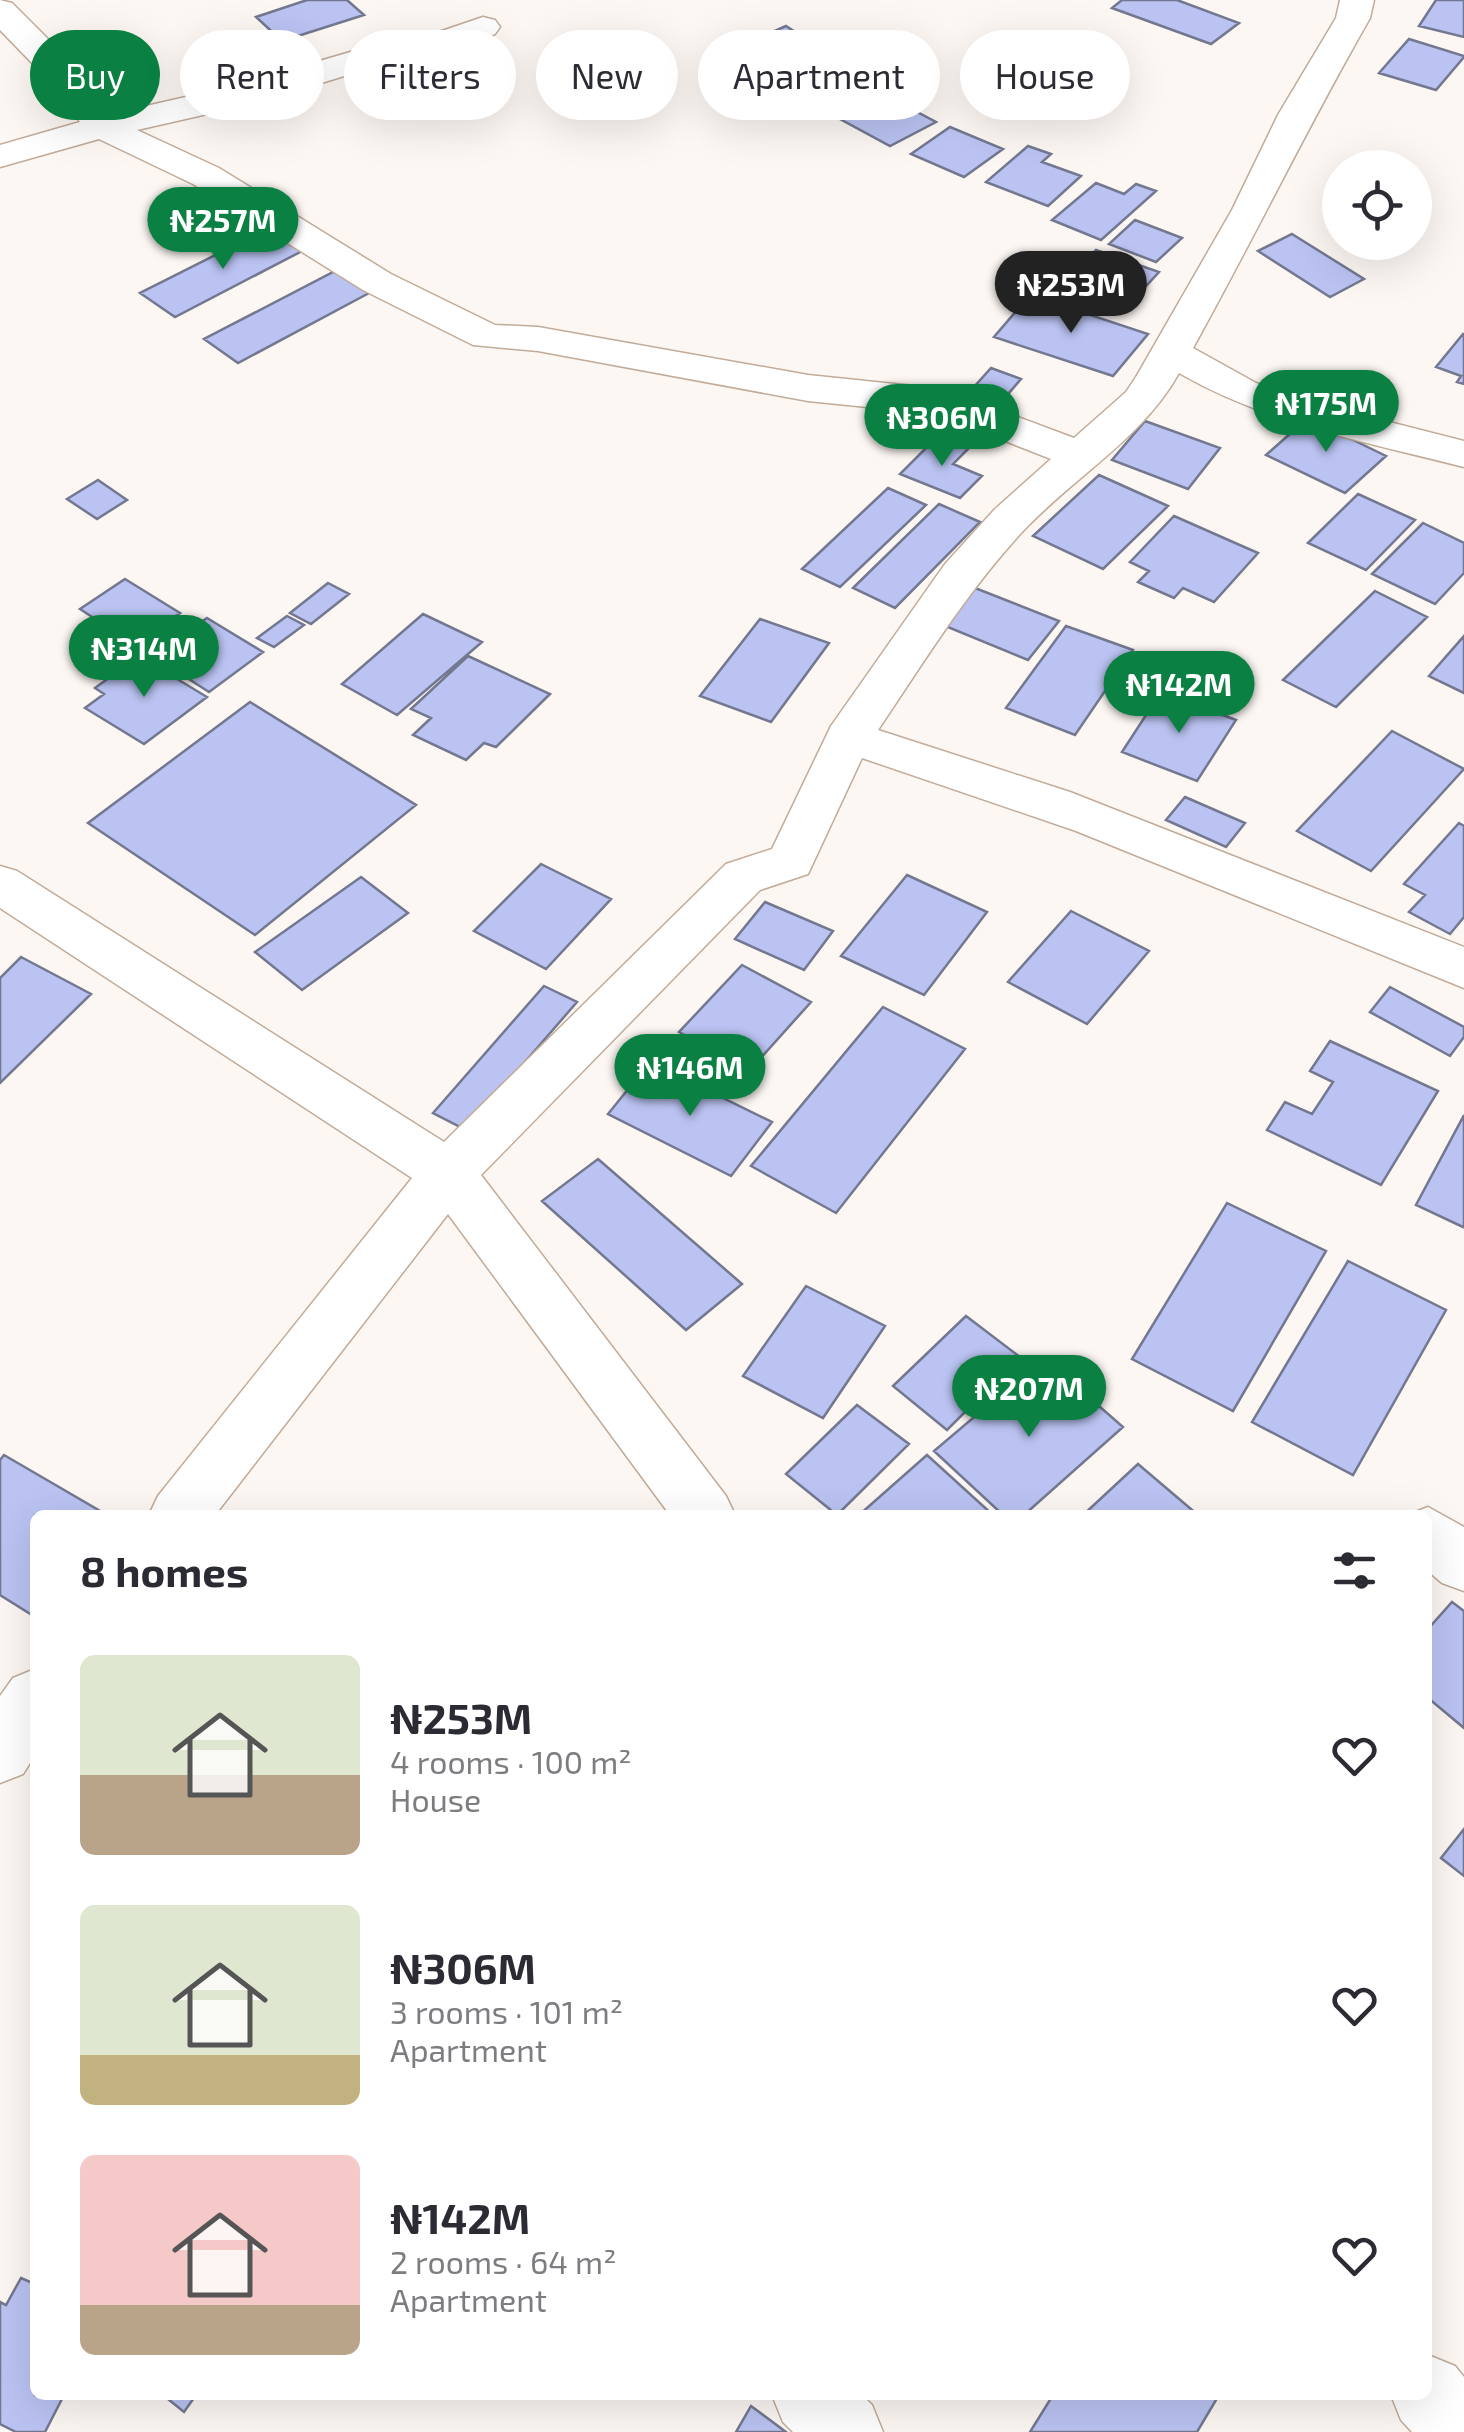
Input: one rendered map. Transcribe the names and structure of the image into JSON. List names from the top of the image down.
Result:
{
  "page": {
    "chip": [
      "Buy",
      "Rent",
      "Filters",
      "New",
      "Apartment",
      "House"
    ],
    "price": [
      "₦257M",
      "₦253M",
      "₦175M",
      "₦306M",
      "₦314M",
      "₦142M",
      "₦146M",
      "₦207M"
    ],
    "heading": "8 homes",
    "list": [
      {
        "name": "₦253M",
        "note": "4 rooms · 100 m² · House"
      },
      {
        "name": "₦306M",
        "note": "3 rooms · 101 m² · Apartment"
      },
      {
        "name": "₦142M",
        "note": "2 rooms · 64 m² · Apartment"
      }
    ]
  }
}
